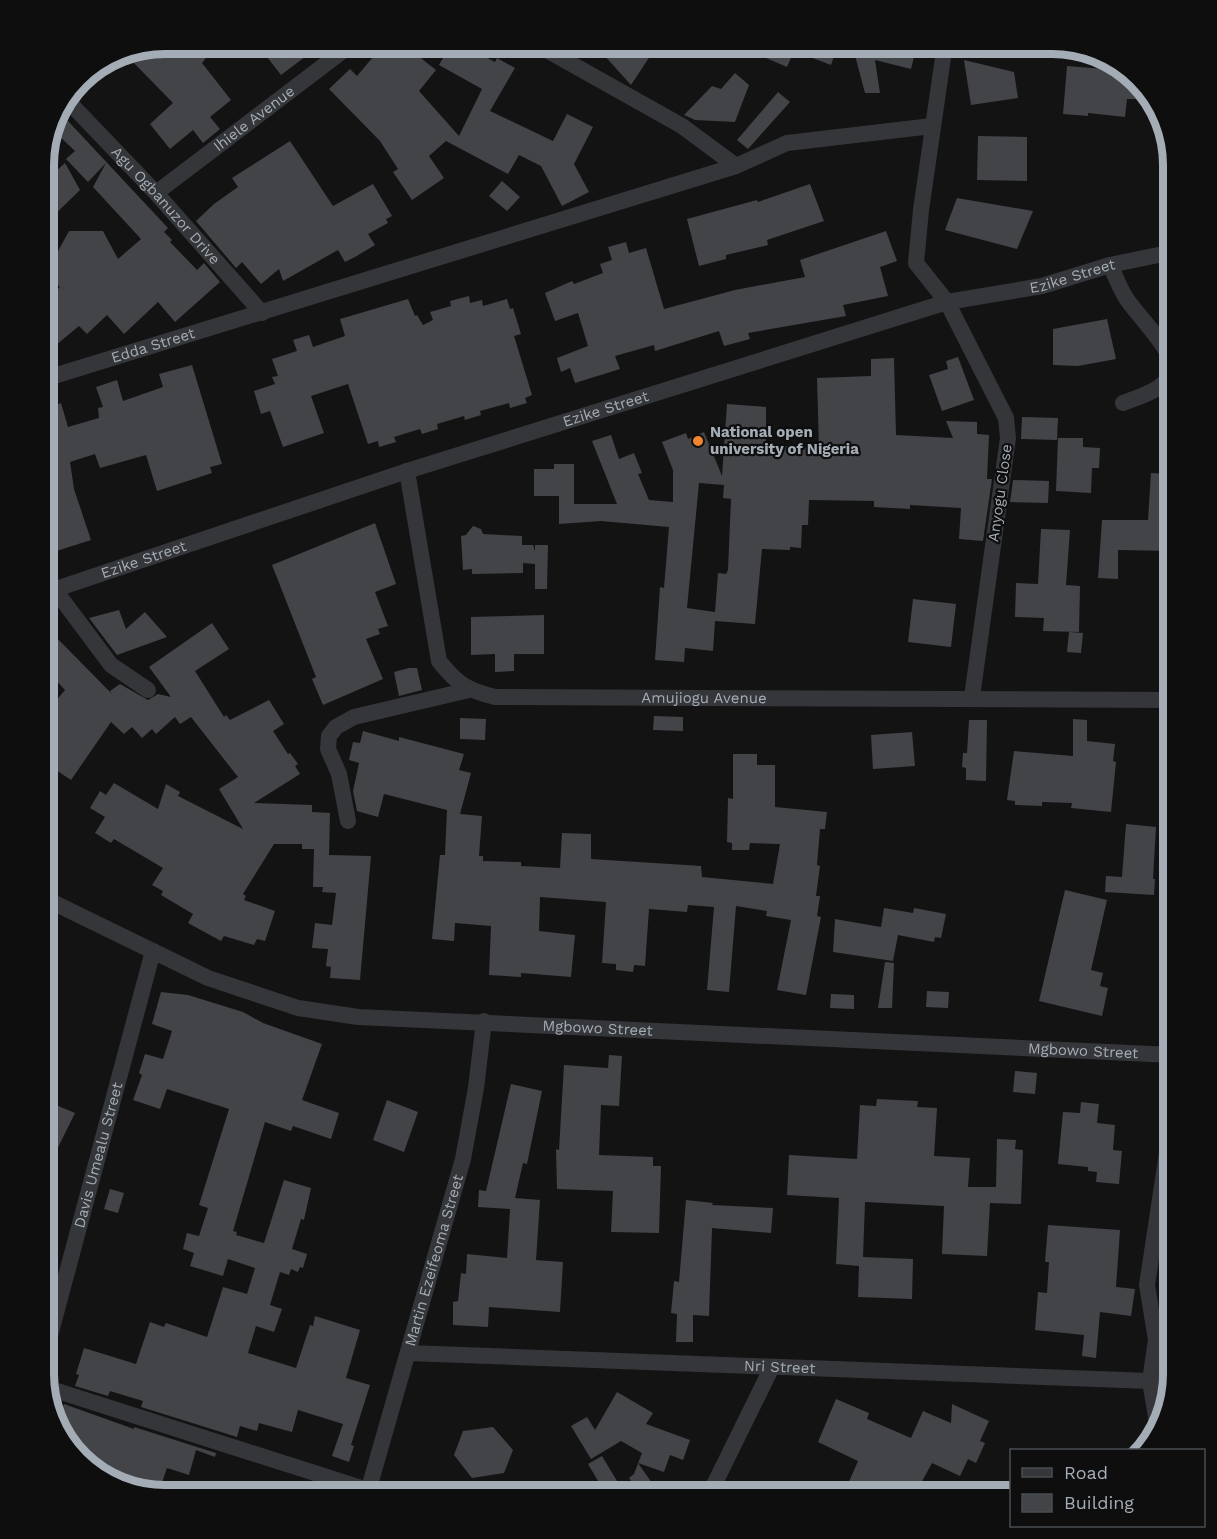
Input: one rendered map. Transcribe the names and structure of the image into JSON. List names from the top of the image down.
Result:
{
  "streets": {
    "street": [
      "Ihiele Avenue",
      "Agu Ogbanuzor Drive",
      "Ezike Street",
      "Edda Street",
      "Anyogu Close",
      "Amujiogu Avenue",
      "Mgbowo Street",
      "Davis Umealu Street",
      "Martin Ezeifeoma Street",
      "Nri Street"
    ]
  },
  "crossings": [
    ["Ihiele Avenue", "Agu Ogbanuzor Drive"],
    ["Agu Ogbanuzor Drive", "Edda Street"],
    ["Ezike Street", "Anyogu Close"],
    ["Ezike Street", "Amujiogu Avenue"],
    ["Edda Street", "Anyogu Close"],
    ["Anyogu Close", "Amujiogu Avenue"],
    ["Mgbowo Street", "Davis Umealu Street"],
    ["Mgbowo Street", "Martin Ezeifeoma Street"],
    ["Martin Ezeifeoma Street", "Nri Street"]
  ],
  "places": ["National open university of Nigeria"],
  "legend": ["Road", "Building"]
}
